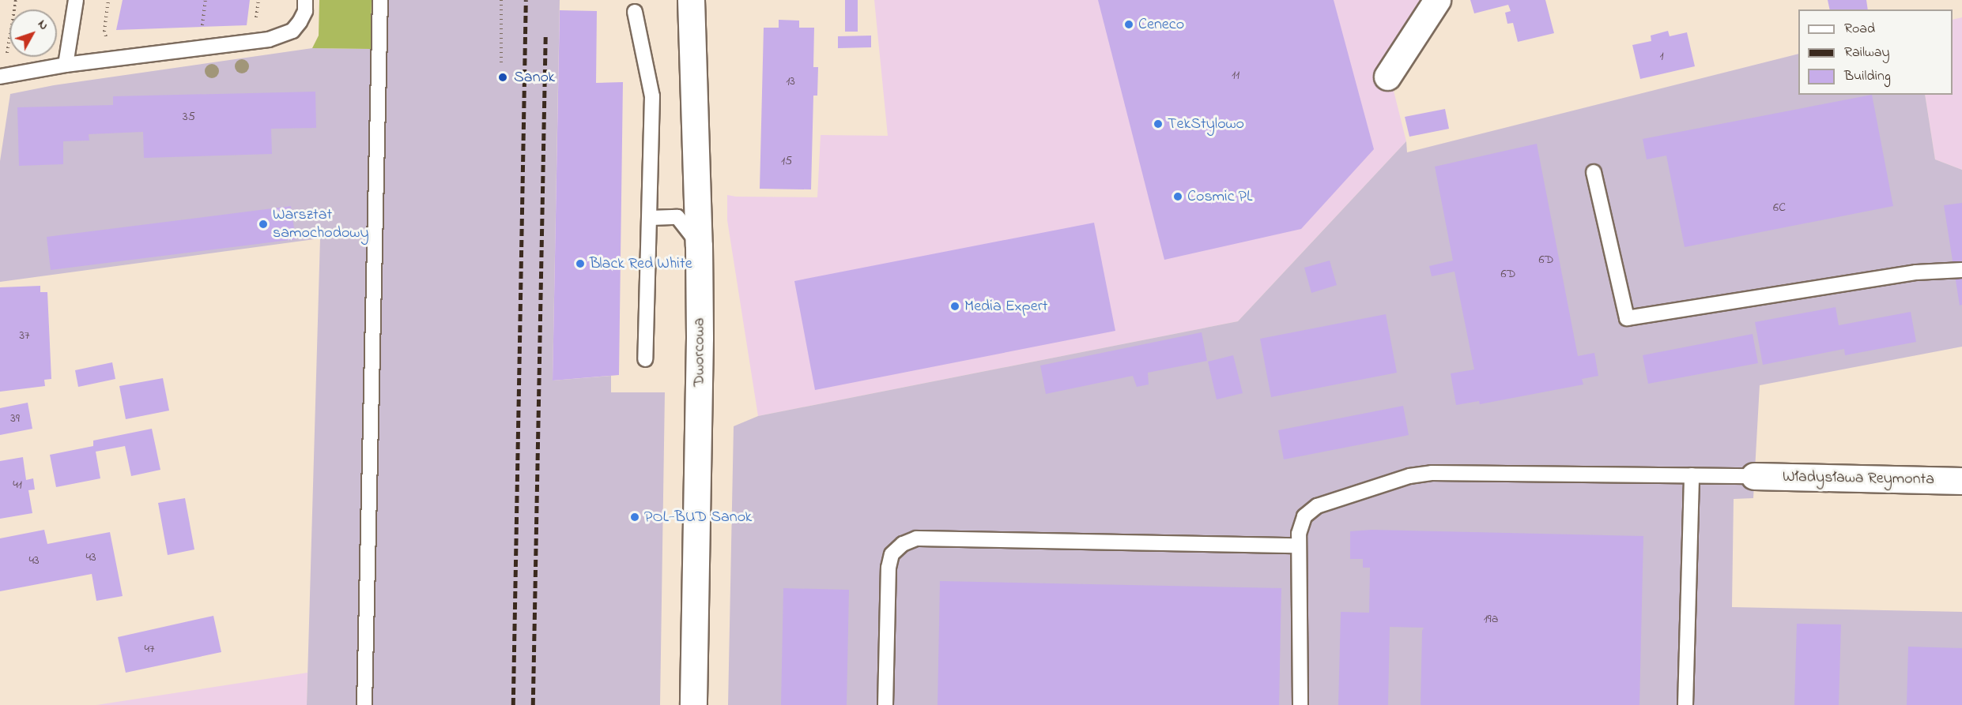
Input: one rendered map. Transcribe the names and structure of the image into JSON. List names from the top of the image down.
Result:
{
  "streets": {
    "main road": ["Dworcowa", "Władysława Reymonta"]
  },
  "places": [
    "Ceneco",
    "Sanok",
    "TekStylowo",
    "Cosmic PL",
    "Warsztat samochodowy",
    "Black Red White",
    "Media Expert",
    "POL-BUD Sanok"
  ],
  "house_numbers": [
    "1",
    "11",
    "13",
    "35",
    "15",
    "6C",
    "6D",
    "6D",
    "37",
    "39",
    "41",
    "43",
    "43",
    "19a",
    "47"
  ],
  "legend": ["Road", "Railway", "Building"],
  "north": "top right"
}
